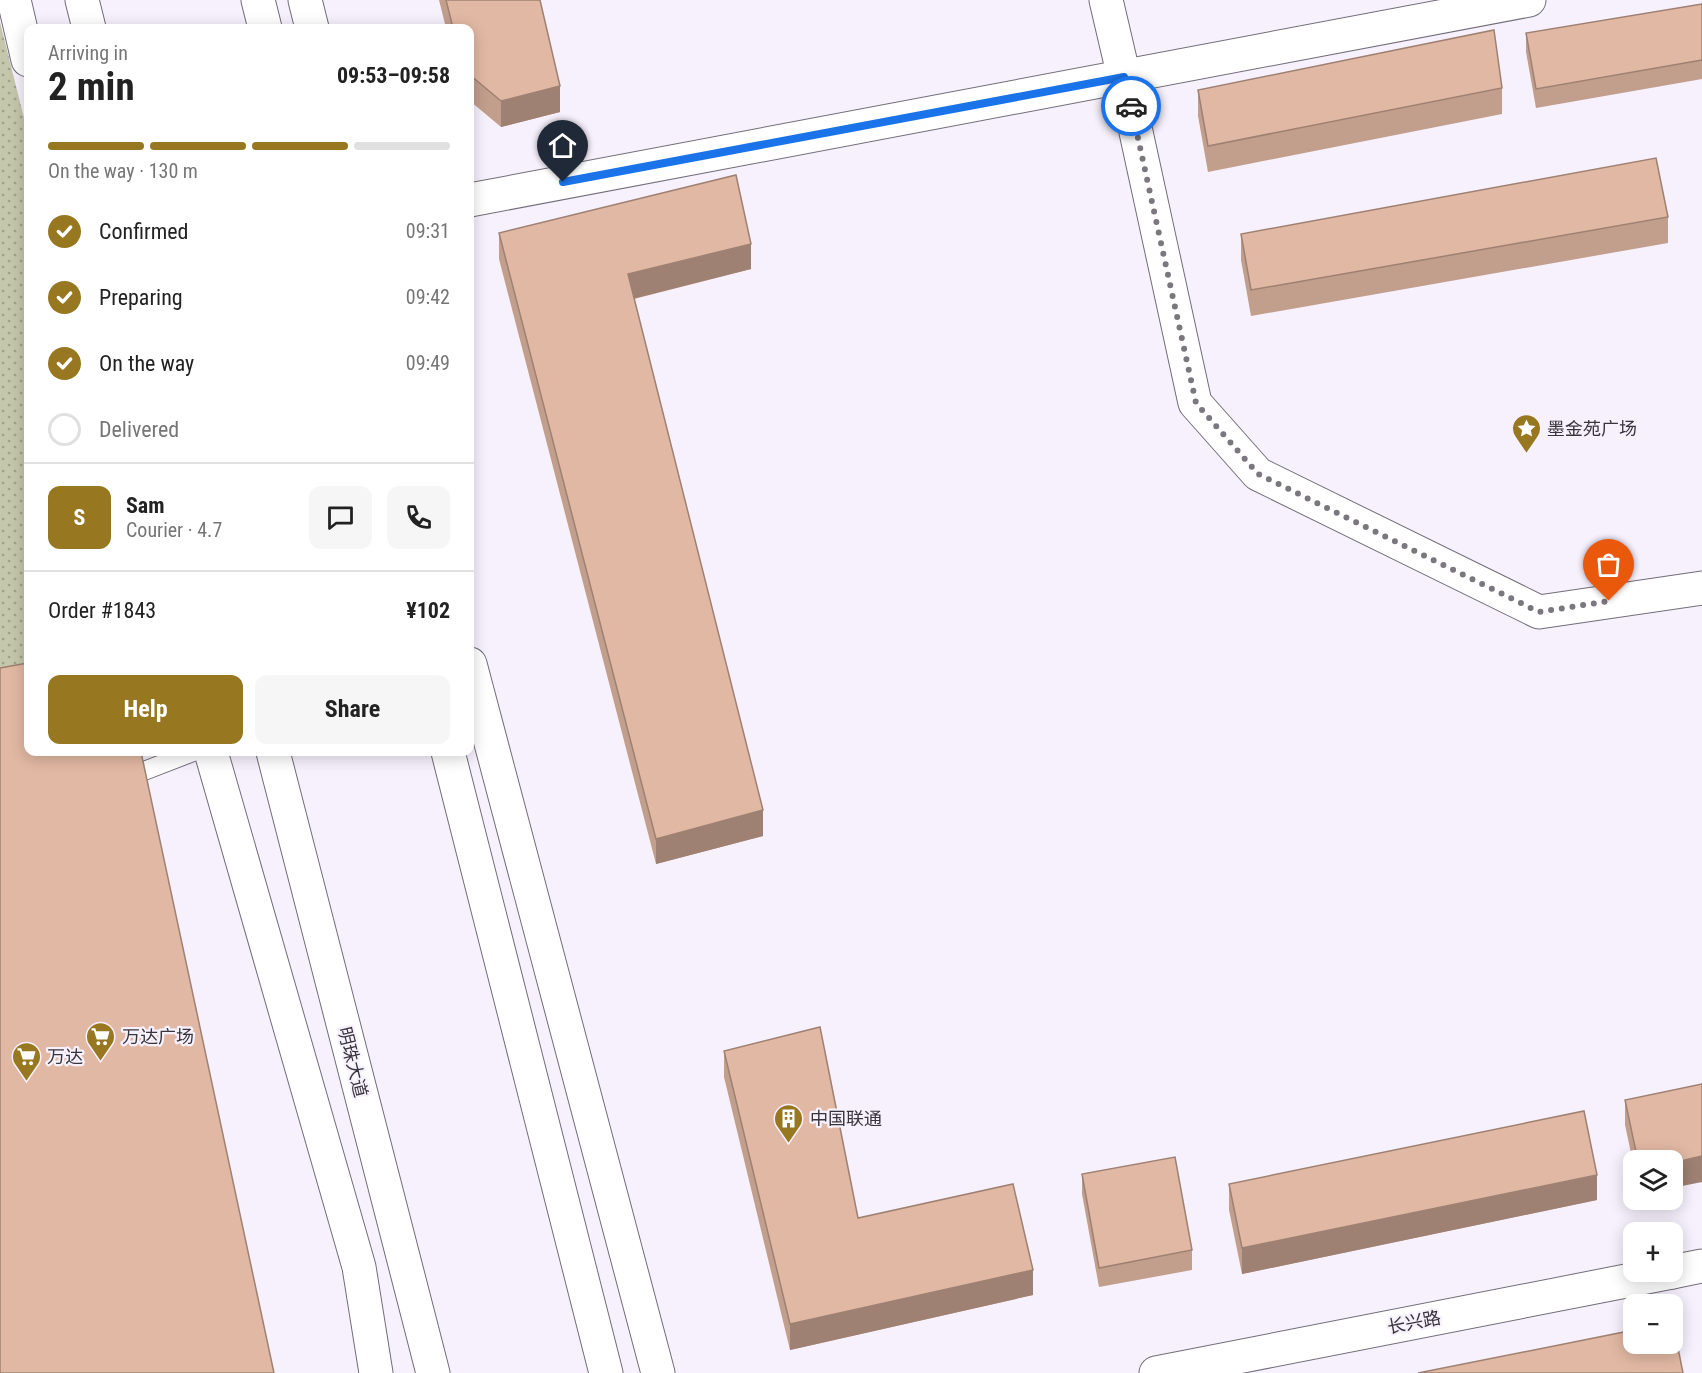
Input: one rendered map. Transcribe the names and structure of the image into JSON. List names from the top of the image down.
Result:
{
  "streets": {
    "street": ["明珠大道", "长兴路"]
  },
  "places": {
    "place": ["墨金苑广场"],
    "supermarket": ["万达广场", "万达"],
    "building": ["中国联通"]
  },
  "page": {
    "heading": ["2 min", "Arriving in", "09:53–09:58"],
    "panel": [
      "Sam",
      "Courier · 4.7",
      "Order #1843",
      "¥102"
    ],
    "bar": "On the way · 130 m",
    "list": [
      ["Confirmed", "09:31"],
      ["Preparing", "09:42"],
      ["On the way", "09:49"],
      "Delivered"
    ],
    "round": "S",
    "buttons": ["Help", "Share"],
    "map_buttons": ["+", "−"]
  }
}
